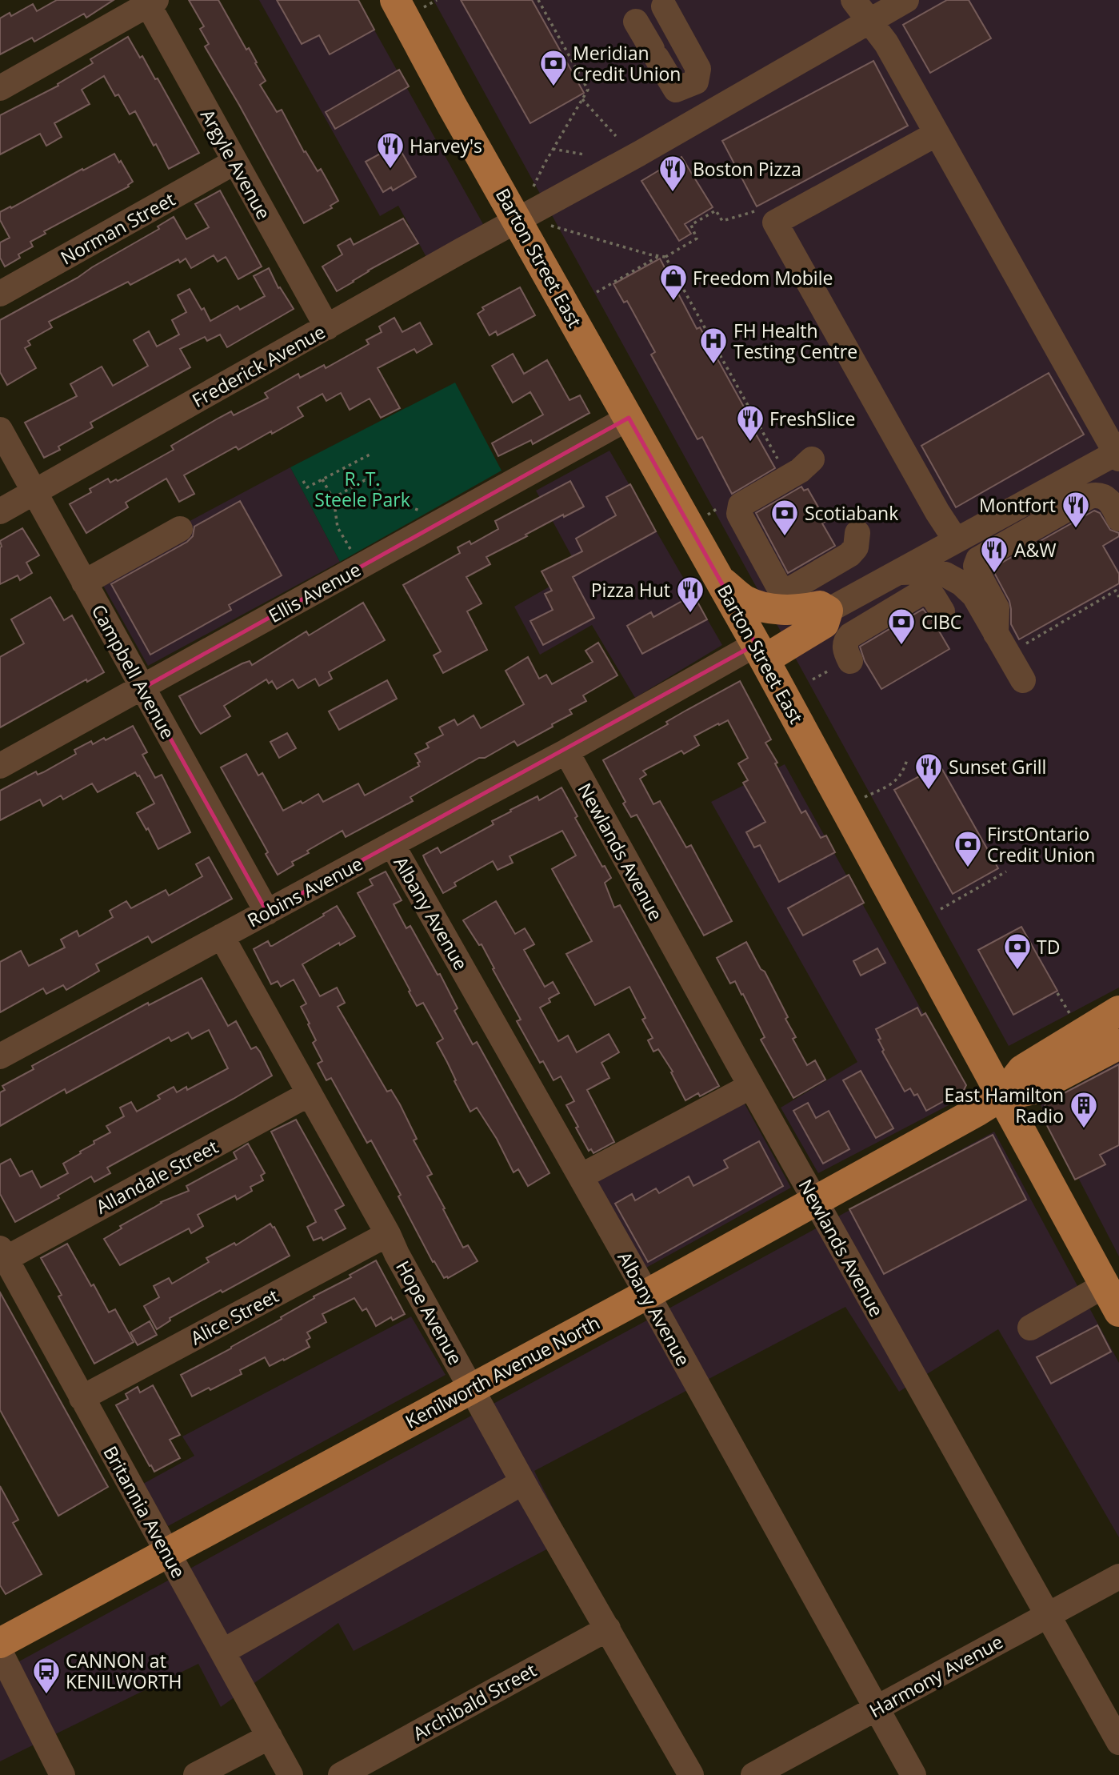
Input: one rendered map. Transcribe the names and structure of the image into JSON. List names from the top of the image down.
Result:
{
  "streets": {
    "main road": ["Barton Street East", "Kenilworth Avenue North"],
    "street": [
      "Argyle Avenue",
      "Norman Street",
      "Frederick Avenue",
      "Ellis Avenue",
      "Campbell Avenue",
      "Newlands Avenue",
      "Robins Avenue",
      "Albany Avenue",
      "Allandale Street",
      "Hope Avenue",
      "Alice Street",
      "Britannia Avenue",
      "Harmony Avenue",
      "Archibald Street"
    ]
  },
  "crossings": [
    ["Argyle Avenue", "Norman Street"],
    ["Argyle Avenue", "Frederick Avenue"],
    ["Barton Street East", "Frederick Avenue"],
    ["Barton Street East", "Ellis Avenue"],
    ["Barton Street East", "Robins Avenue"],
    ["Barton Street East", "Kenilworth Avenue North"],
    ["Frederick Avenue", "Campbell Avenue"],
    ["Ellis Avenue", "Campbell Avenue"],
    ["Campbell Avenue", "Robins Avenue"],
    ["Newlands Avenue", "Robins Avenue"],
    ["Newlands Avenue", "Kenilworth Avenue North"],
    ["Newlands Avenue", "Harmony Avenue"],
    ["Robins Avenue", "Albany Avenue"],
    ["Robins Avenue", "Hope Avenue"],
    ["Albany Avenue", "Kenilworth Avenue North"],
    ["Albany Avenue", "Harmony Avenue"],
    ["Allandale Street", "Hope Avenue"],
    ["Allandale Street", "Britannia Avenue"],
    ["Hope Avenue", "Alice Street"],
    ["Hope Avenue", "Kenilworth Avenue North"],
    ["Hope Avenue", "Archibald Street"],
    ["Alice Street", "Britannia Avenue"],
    ["Kenilworth Avenue North", "Britannia Avenue"]
  ],
  "parks": ["R. T. Steele Park"],
  "places": {
    "bank": [
      "Meridian Credit Union",
      "Scotiabank",
      "CIBC",
      "FirstOntario Credit Union",
      "TD"
    ],
    "restaurant": [
      "Harvey's",
      "Boston Pizza",
      "FreshSlice",
      "Montfort",
      "A&W",
      "Pizza Hut",
      "Sunset Grill"
    ],
    "shop": ["Freedom Mobile"],
    "hospital": ["FH Health Testing Centre"],
    "building": ["East Hamilton Radio"],
    "bus stop": ["CANNON at KENILWORTH"]
  }
}
